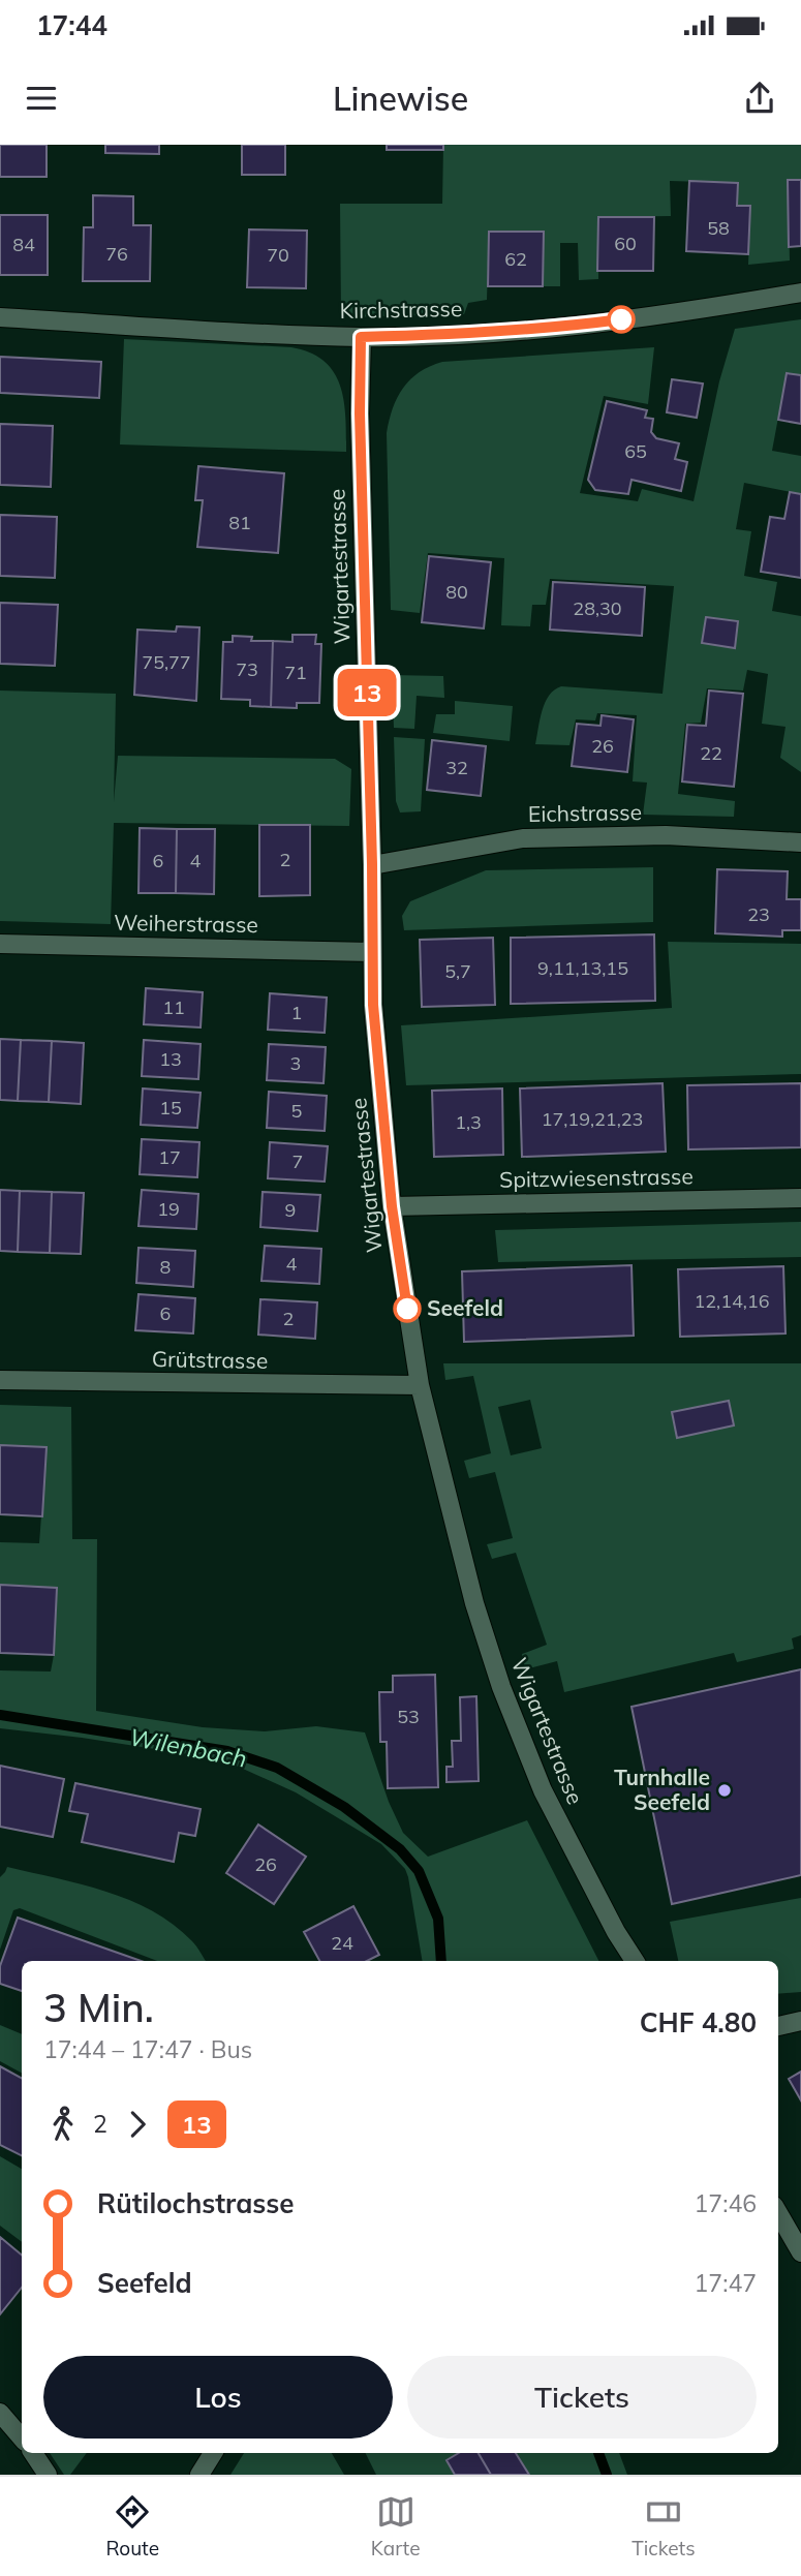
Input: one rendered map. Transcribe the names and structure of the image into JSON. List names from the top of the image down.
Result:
{
  "streets": {
    "street": [
      "Kirchstrasse",
      "Wigartestrasse",
      "Eichstrasse",
      "Weiherstrasse",
      "Spitzwiesenstrasse",
      "Grütstrasse"
    ]
  },
  "crossings": [
    ["Kirchstrasse", "Wigartestrasse"],
    ["Wigartestrasse", "Eichstrasse"],
    ["Wigartestrasse", "Weiherstrasse"],
    ["Wigartestrasse", "Spitzwiesenstrasse"],
    ["Wigartestrasse", "Grütstrasse"]
  ],
  "water": ["Wilenbach"],
  "places": ["Seefeld", "Turnhalle Seefeld"],
  "lines": ["bus line 13"],
  "house_numbers": [
    "58",
    "60",
    "84",
    "76",
    "70",
    "62",
    "65",
    "81",
    "80",
    "28,30",
    "75,77",
    "73",
    "71",
    "26",
    "22",
    "32",
    "2",
    "6",
    "4",
    "23",
    "9,11,13,15",
    "5,7",
    "11",
    "1",
    "13",
    "3",
    "15",
    "5",
    "17,19,21,23",
    "1,3",
    "17",
    "7",
    "19",
    "9",
    "4",
    "8",
    "12,14,16",
    "6",
    "2",
    "53",
    "26",
    "24"
  ],
  "page": {
    "status": "17:44",
    "header": "Linewise",
    "on_map": "13",
    "heading": ["3 Min.", "17:44 – 17:47 · Bus", "CHF 4.80"],
    "legs": ["2", "13"],
    "list": [
      {
        "name": "Rütilochstrasse",
        "value": "17:46"
      },
      {
        "name": "Seefeld",
        "value": "17:47"
      }
    ],
    "buttons": ["Los", "Tickets"],
    "tabs": ["Route", "Karte", "Tickets"]
  }
}
